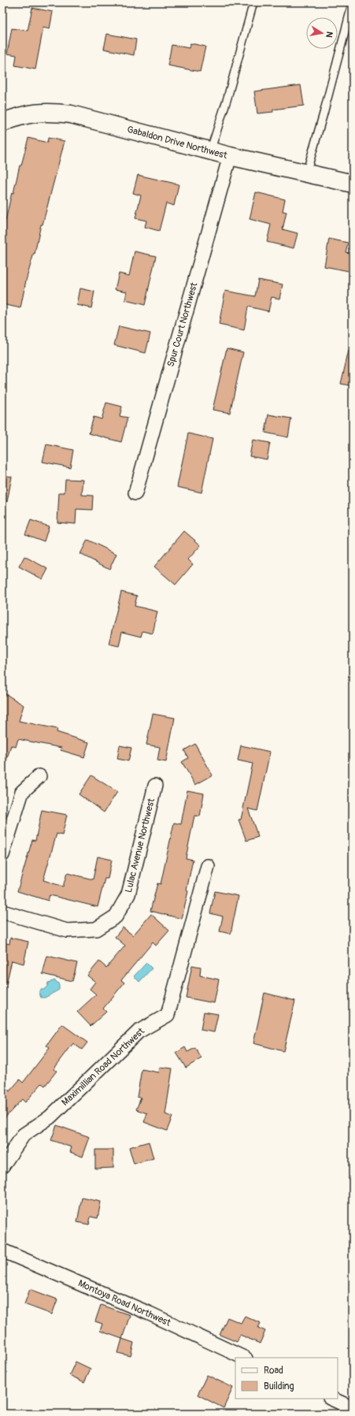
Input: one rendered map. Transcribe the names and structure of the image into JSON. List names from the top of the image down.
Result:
{
  "streets": {
    "street": [
      "Gabaldon Drive Northwest",
      "Spur Court Northwest",
      "Lulac Avenue Northwest",
      "Maximillian Road Northwest",
      "Montoya Road Northwest"
    ]
  },
  "crossings": [
    ["Gabaldon Drive Northwest", "Spur Court Northwest"]
  ],
  "legend": ["Road", "Building"],
  "north": "right"
}
